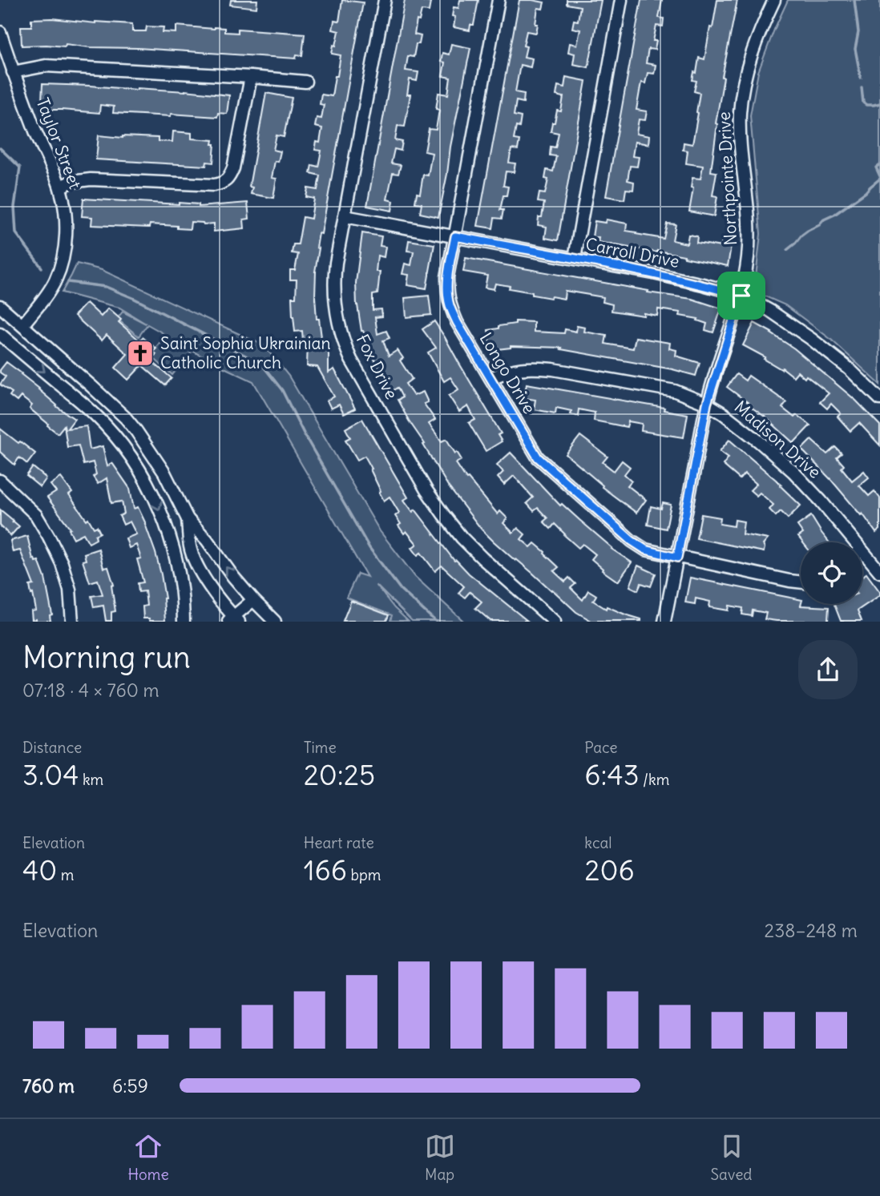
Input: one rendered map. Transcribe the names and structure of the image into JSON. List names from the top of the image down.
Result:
{
  "streets": {
    "street": [
      "Taylor Street",
      "Northpointe Drive",
      "Carroll Drive",
      "Fox Drive",
      "Longo Drive",
      "Madison Drive"
    ]
  },
  "crossings": [
    ["Northpointe Drive", "Carroll Drive"],
    ["Northpointe Drive", "Longo Drive"],
    ["Northpointe Drive", "Madison Drive"],
    ["Carroll Drive", "Fox Drive"],
    ["Carroll Drive", "Longo Drive"],
    ["Longo Drive", "Madison Drive"]
  ],
  "places": {
    "church": ["Saint Sophia Ukrainian Catholic Church"]
  },
  "page": {
    "heading": ["Morning run", "07:18 · 4 × 760 m"],
    "stats": [
      ["Distance", "3.04 km"],
      ["Time", "20:25"],
      ["Pace", "6:43 /km"],
      ["Elevation", "40 m"],
      ["Heart rate", "166 bpm"],
      ["kcal", "206"]
    ],
    "chart": ["Elevation", "238–248 m"],
    "list": [
      {
        "name": "760 m",
        "note": "6:59"
      }
    ],
    "tabs": ["Home", "Map", "Saved"]
  }
}
